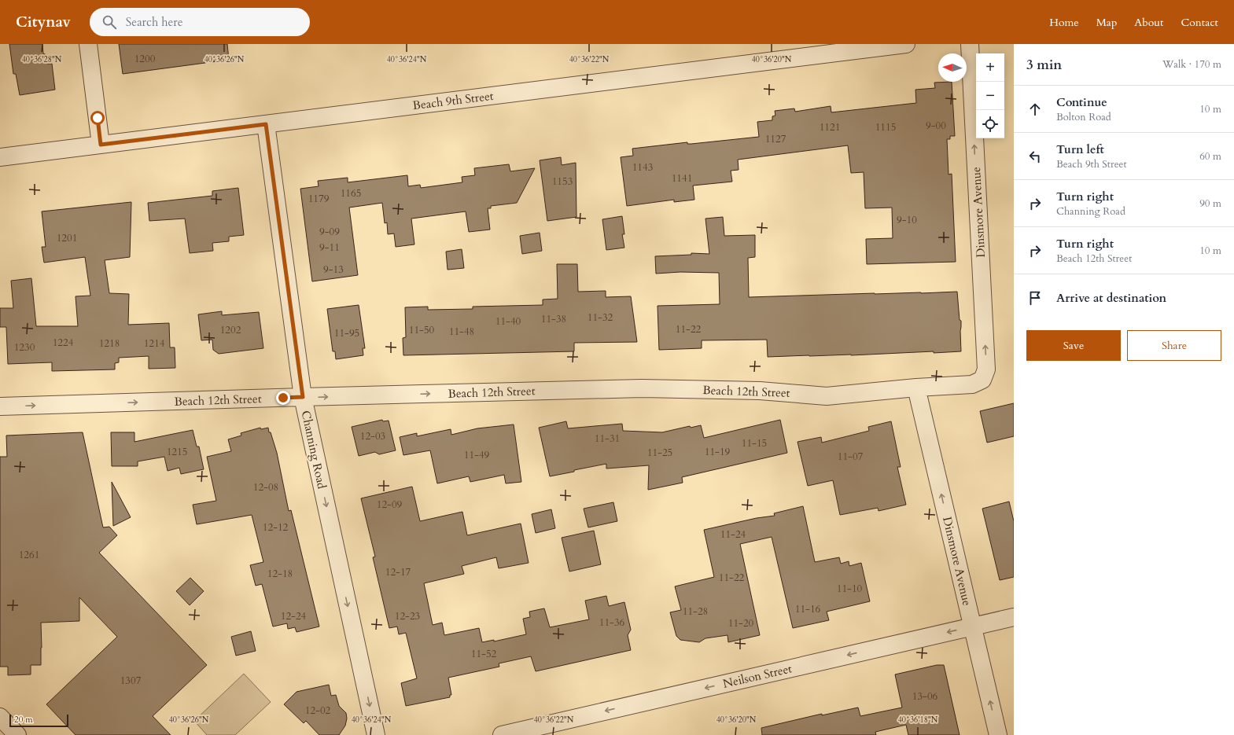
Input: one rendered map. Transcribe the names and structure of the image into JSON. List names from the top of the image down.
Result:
{
  "streets": {
    "street": [
      "Beach 9th Street",
      "Dinsmore Avenue",
      "Beach 12th Street",
      "Channing Road",
      "Neilson Street"
    ]
  },
  "crossings": [
    ["Beach 9th Street", "Channing Road"],
    ["Dinsmore Avenue", "Beach 12th Street"],
    ["Dinsmore Avenue", "Neilson Street"],
    ["Beach 12th Street", "Channing Road"]
  ],
  "one_way": [
    "Dinsmore Avenue",
    "Beach 12th Street",
    "Channing Road",
    "Neilson Street"
  ],
  "house_numbers": [
    "1200",
    "9-00",
    "1121",
    "1115",
    "1127",
    "1143",
    "1141",
    "1153",
    "1165",
    "1179",
    "9-10",
    "9-09",
    "1201",
    "9-11",
    "9-13",
    "11-32",
    "11-38",
    "11-40",
    "11-22",
    "1202",
    "11-50",
    "11-48",
    "11-95",
    "1224",
    "1218",
    "1214",
    "1230",
    "12-03",
    "11-31",
    "11-15",
    "1215",
    "11-19",
    "11-25",
    "11-49",
    "11-07",
    "12-08",
    "12-09",
    "12-12",
    "11-24",
    "1261",
    "12-17",
    "12-18",
    "11-22",
    "11-10",
    "11-16",
    "11-28",
    "12-24",
    "12-23",
    "11-36",
    "11-20",
    "11-52",
    "1307",
    "13-06",
    "12-02"
  ],
  "scale_bar": "20 m",
  "north": "left",
  "page": {
    "header": "Citynav",
    "search": "Search here",
    "nav": [
      "Home",
      "Map",
      "About",
      "Contact"
    ],
    "heading": ["3 min", "Walk · 170 m"],
    "map_buttons": ["+", "−"],
    "list": [
      ["Continue", "Bolton Road", "10 m"],
      ["Turn left", "Beach 9th Street", "60 m"],
      ["Turn right", "Channing Road", "90 m"],
      ["Turn right", "Beach 12th Street", "10 m"],
      "Arrive at destination"
    ],
    "buttons": ["Save", "Share"],
    "scale": "20 m"
  },
  "coordinates": [
    "40°36'28\"N",
    "40°36'26\"N",
    "40°36'24\"N",
    "40°36'22\"N",
    "40°36'20\"N",
    "40°36'18\"N"
  ]
}
